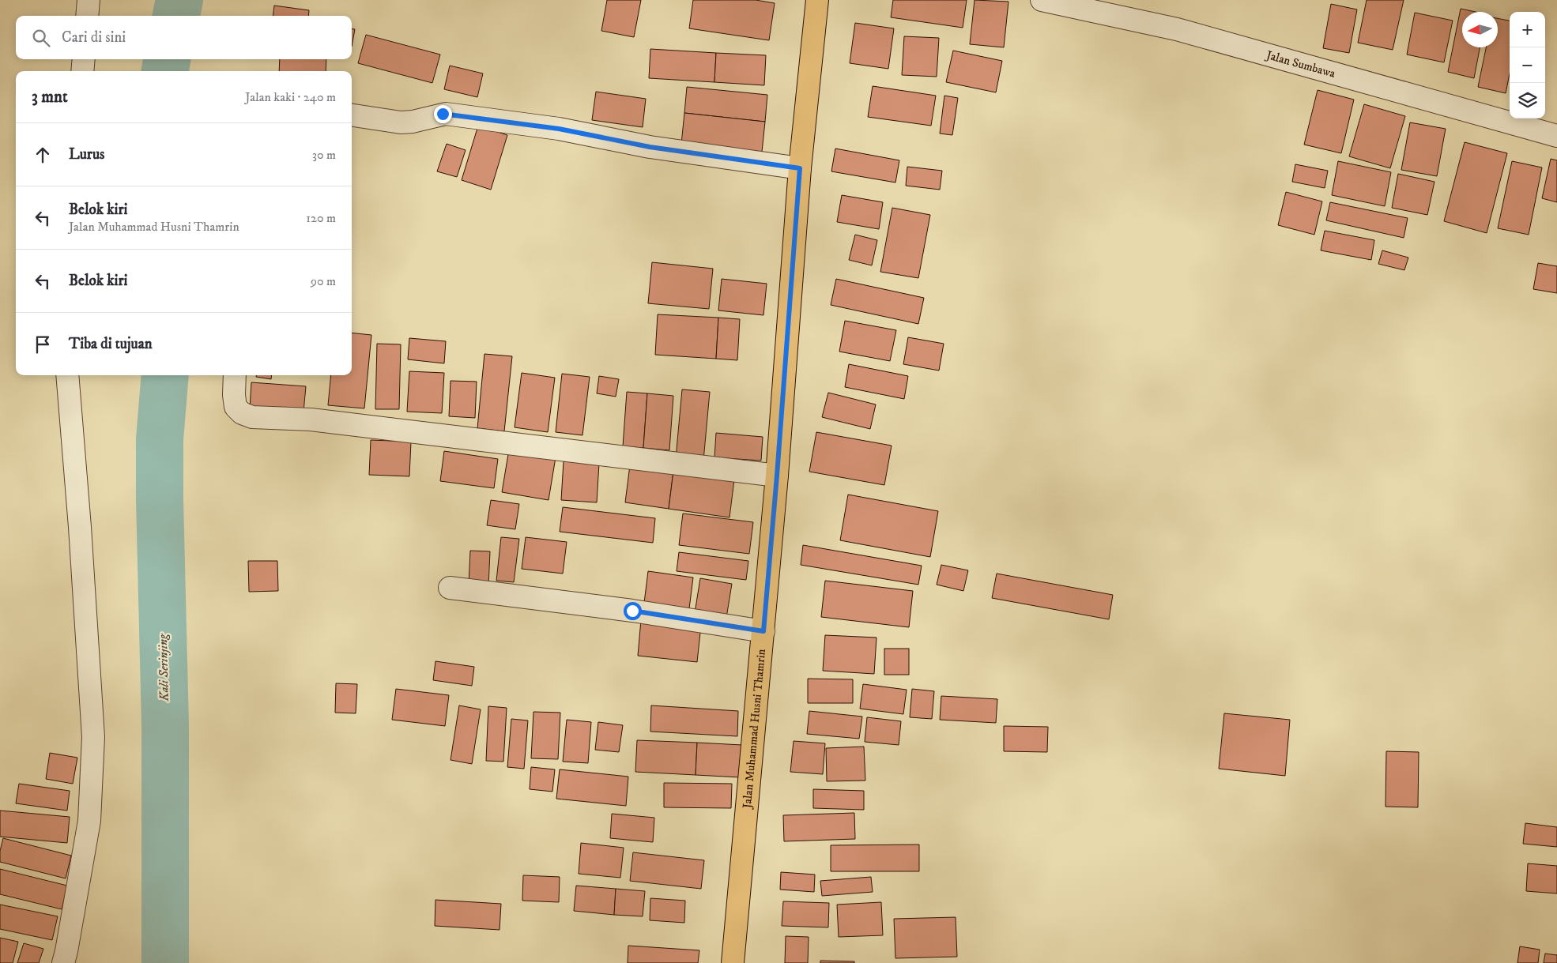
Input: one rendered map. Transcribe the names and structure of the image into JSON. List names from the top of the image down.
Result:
{
  "streets": {
    "main road": ["Jalan Muhammad Husni Thamrin"],
    "street": ["Jalan Sumbawa"]
  },
  "water": ["Kali Serinjing"],
  "north": "left",
  "page": {
    "map_buttons": ["+", "−"],
    "search": "Cari di sini",
    "heading": ["3 mnt", "Jalan kaki · 240 m"],
    "list": [
      ["Lurus", "30 m"],
      ["Belok kiri", "Jalan Muhammad Husni Thamrin", "120 m"],
      ["Belok kiri", "90 m"],
      "Tiba di tujuan"
    ]
  }
}
